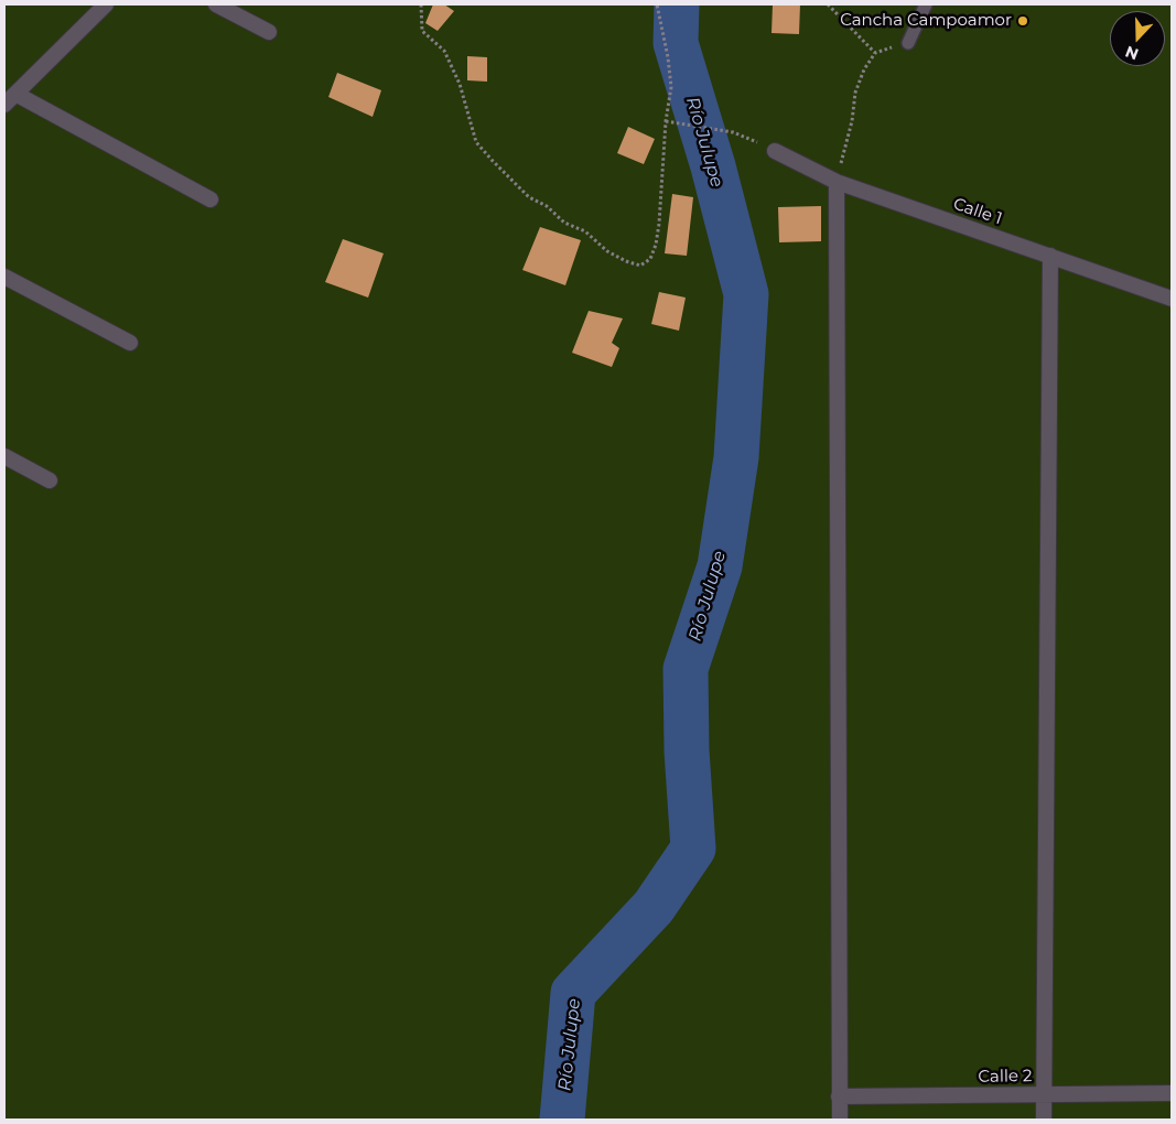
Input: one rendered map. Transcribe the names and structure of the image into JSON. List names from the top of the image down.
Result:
{
  "streets": {
    "street": ["Calle 1", "Calle 2"]
  },
  "water": ["Río Julupe"],
  "places": ["Cancha Campoamor"],
  "north": "bottom"
}
